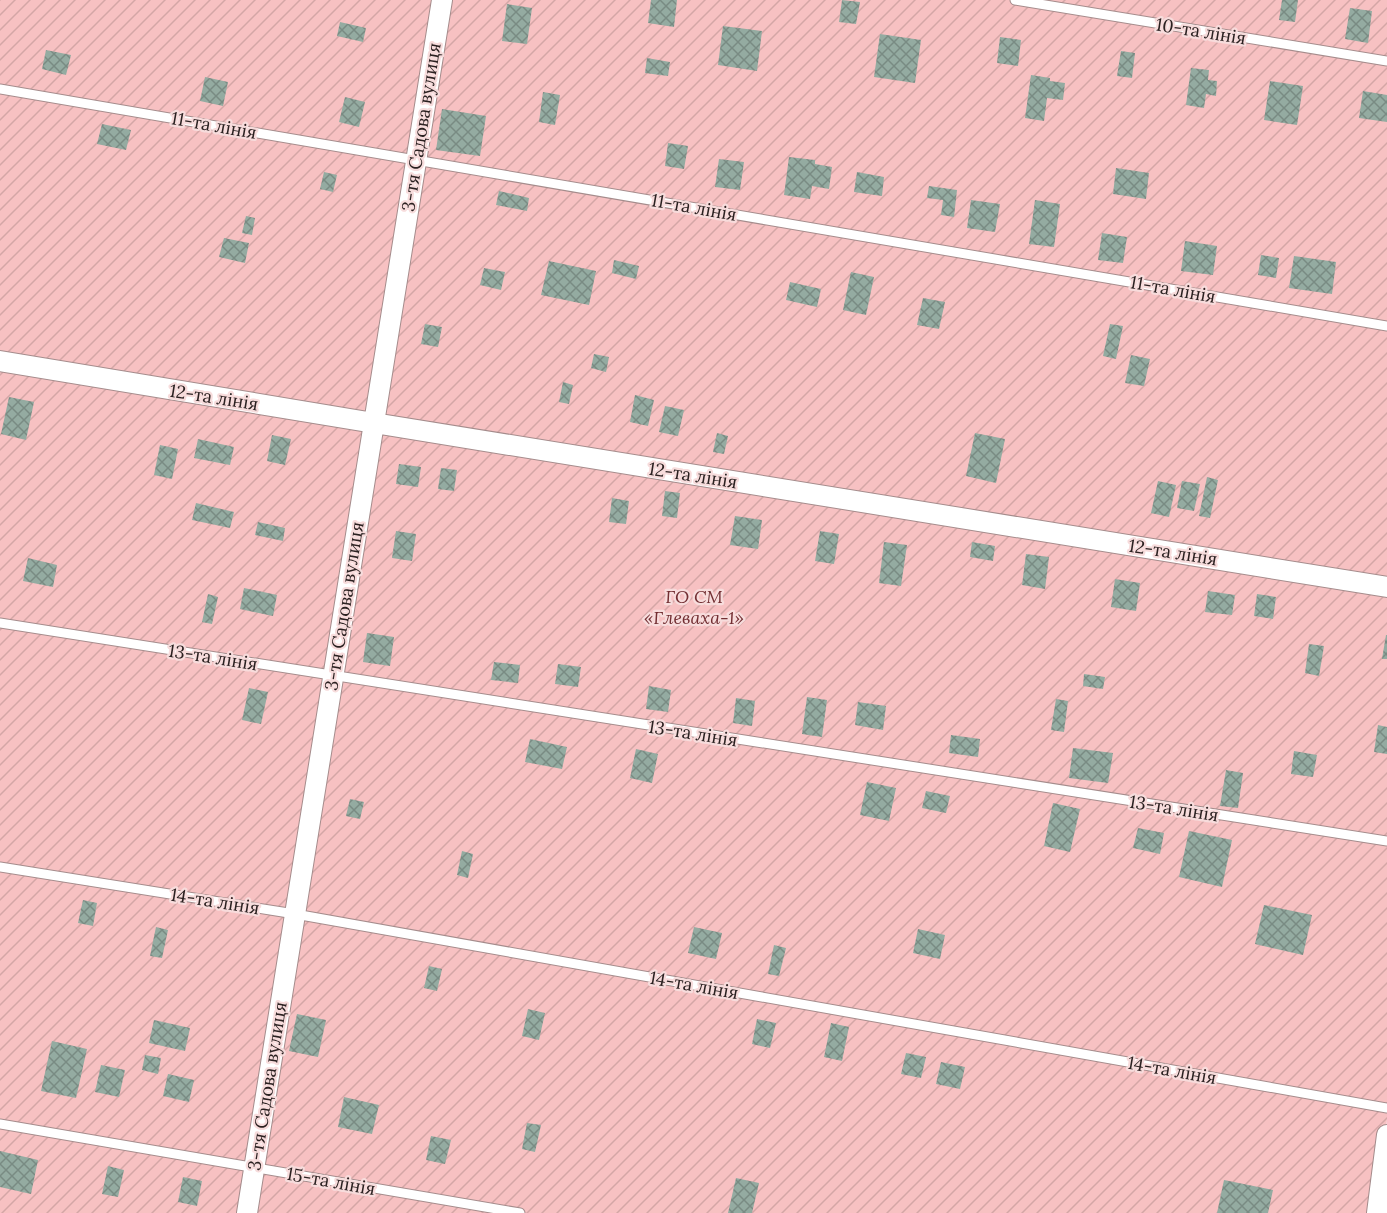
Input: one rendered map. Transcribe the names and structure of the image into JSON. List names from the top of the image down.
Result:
{
  "streets": {
    "street": ["3-тя Садова вулиця", "12-та лінія"],
    "lane": [
      "10-та лінія",
      "11-та лінія",
      "13-та лінія",
      "14-та лінія",
      "15-та лінія"
    ]
  },
  "crossings": [
    ["11-та лінія", "3-тя Садова вулиця"],
    ["3-тя Садова вулиця", "12-та лінія"],
    ["3-тя Садова вулиця", "13-та лінія"],
    ["3-тя Садова вулиця", "14-та лінія"],
    ["3-тя Садова вулиця", "15-та лінія"]
  ],
  "parks": ["ГО СМ «Глеваха-1»"]
}
